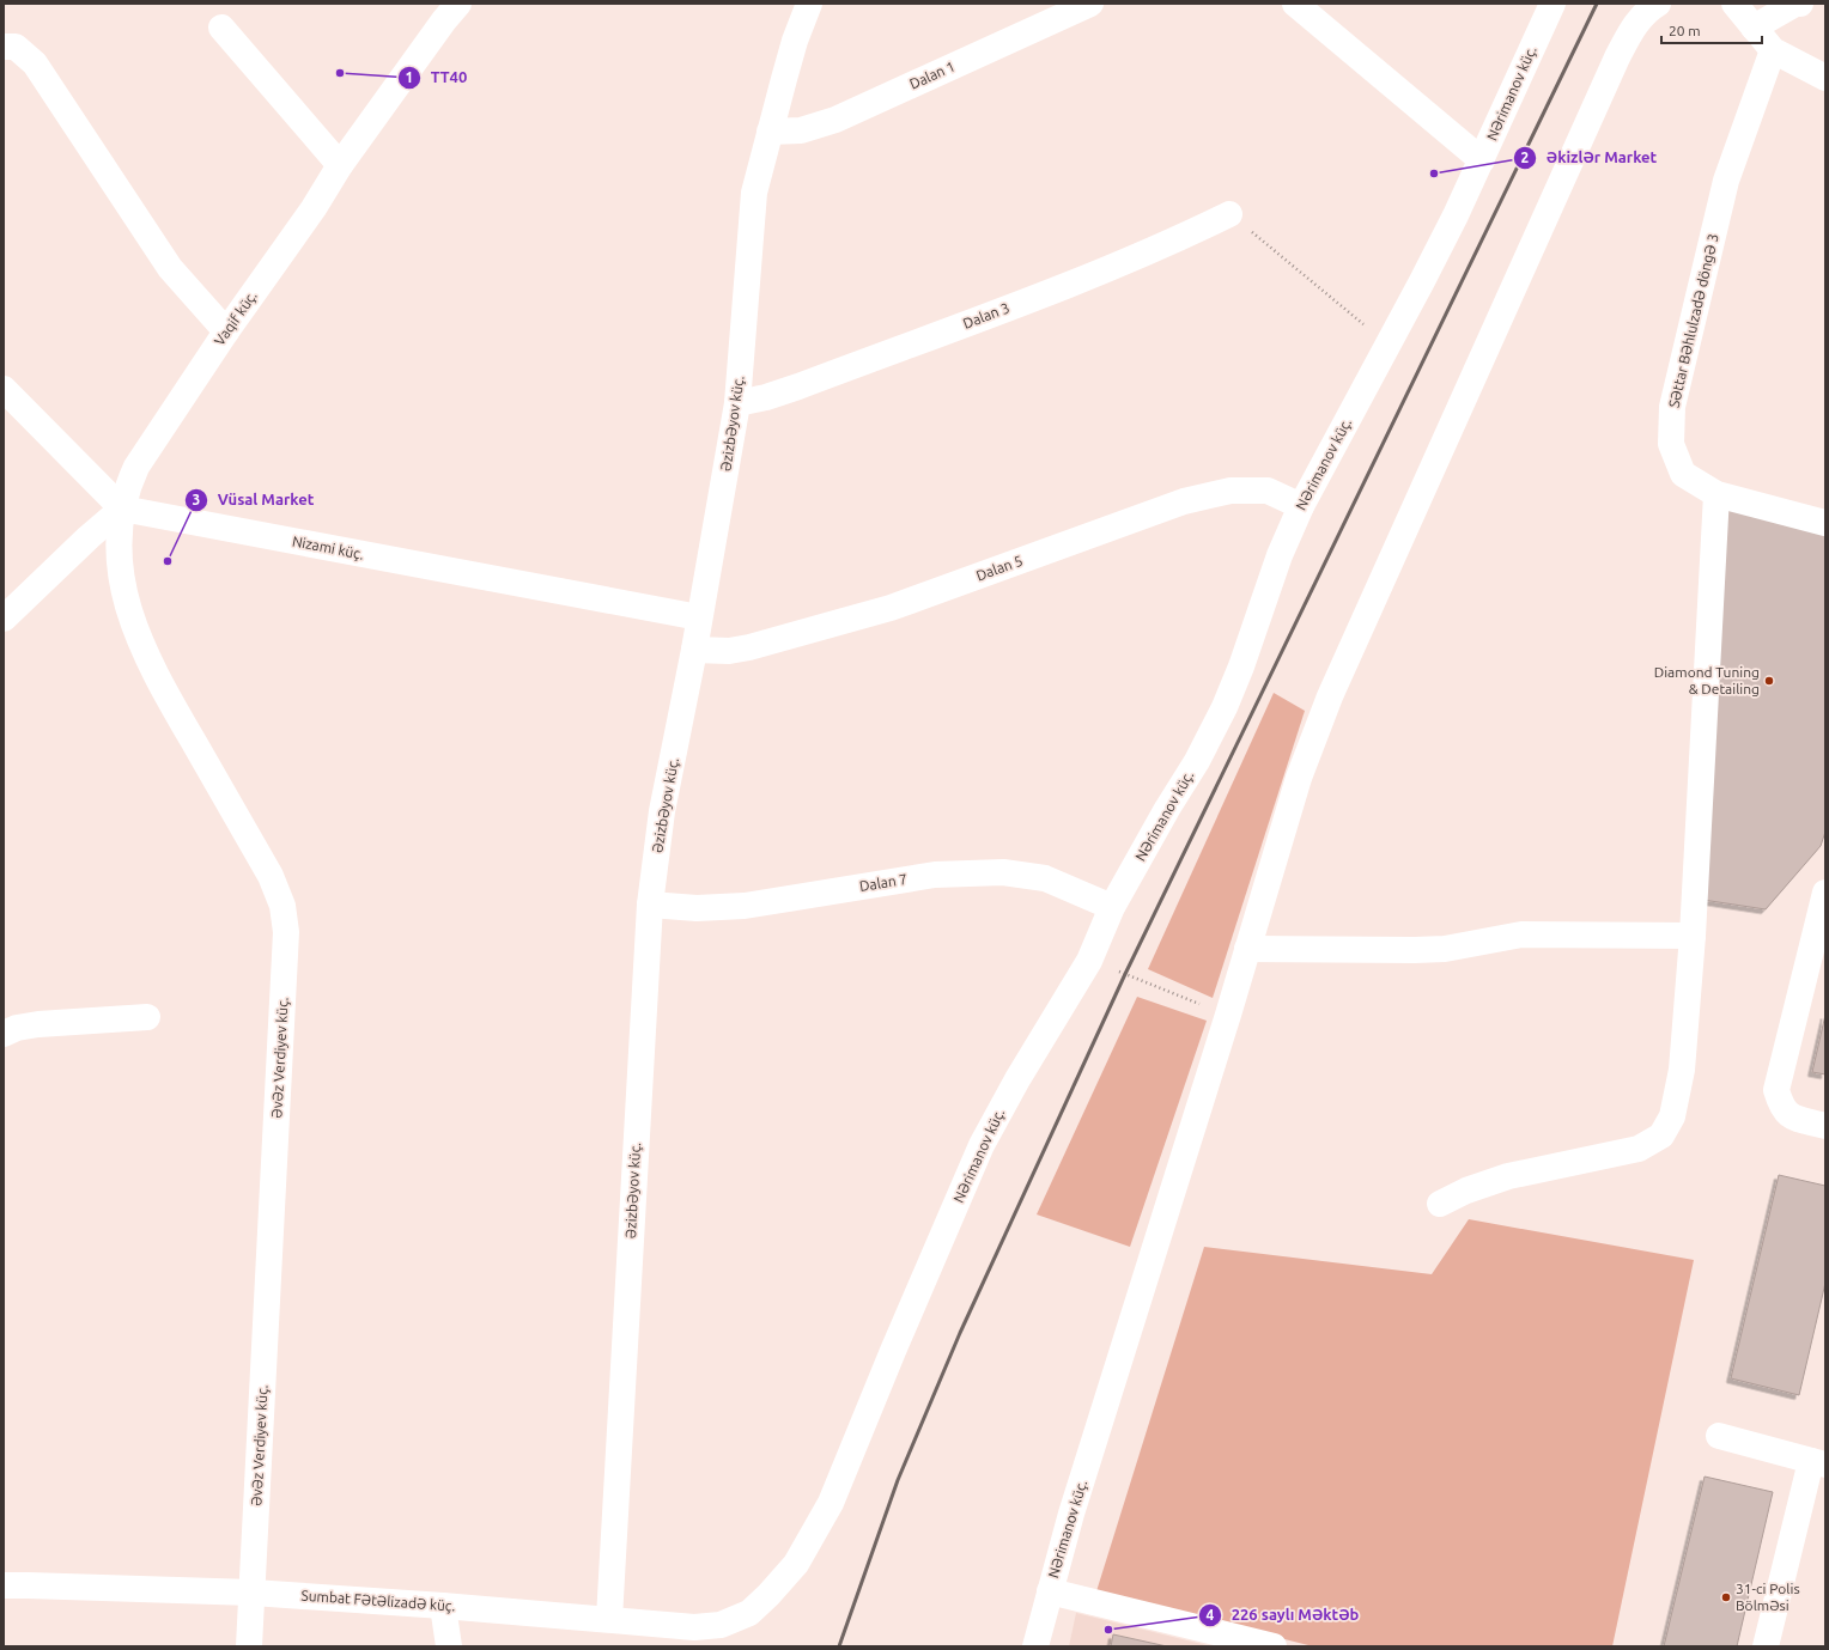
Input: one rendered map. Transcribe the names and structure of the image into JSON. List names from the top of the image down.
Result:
{
  "streets": {
    "street": [
      "Dalan 1",
      "Nərimanov küç.",
      "Dalan 3",
      "Vaqif küç.",
      "Səttar Bəhlulzadə döngə 3",
      "Əzizbəyov küç.",
      "Nizami küç.",
      "Dalan 5",
      "Dalan 7",
      "Əvəz Verdiyev küç.",
      "Sumbat Fətəlizadə küç."
    ]
  },
  "crossings": [
    ["Dalan 1", "Əzizbəyov küç."],
    ["Nərimanov küç.", "Dalan 5"],
    ["Nərimanov küç.", "Dalan 7"],
    ["Nərimanov küç.", "Sumbat Fətəlizadə küç."],
    ["Dalan 3", "Əzizbəyov küç."],
    ["Vaqif küç.", "Nizami küç."],
    ["Vaqif küç.", "Əvəz Verdiyev küç."],
    ["Əzizbəyov küç.", "Nizami küç."],
    ["Əzizbəyov küç.", "Dalan 5"],
    ["Əzizbəyov küç.", "Dalan 7"],
    ["Əzizbəyov küç.", "Sumbat Fətəlizadə küç."],
    ["Nizami küç.", "Əvəz Verdiyev küç."],
    ["Əvəz Verdiyev küç.", "Sumbat Fətəlizadə küç."]
  ],
  "places": [
    "TT40",
    "Əkizlər Market",
    "Vüsal Market",
    "Diamond Tuning & Detailing",
    "31-ci Polis Bölməsi",
    "226 saylı Məktəb"
  ],
  "scale_bar": "20 m"
}
